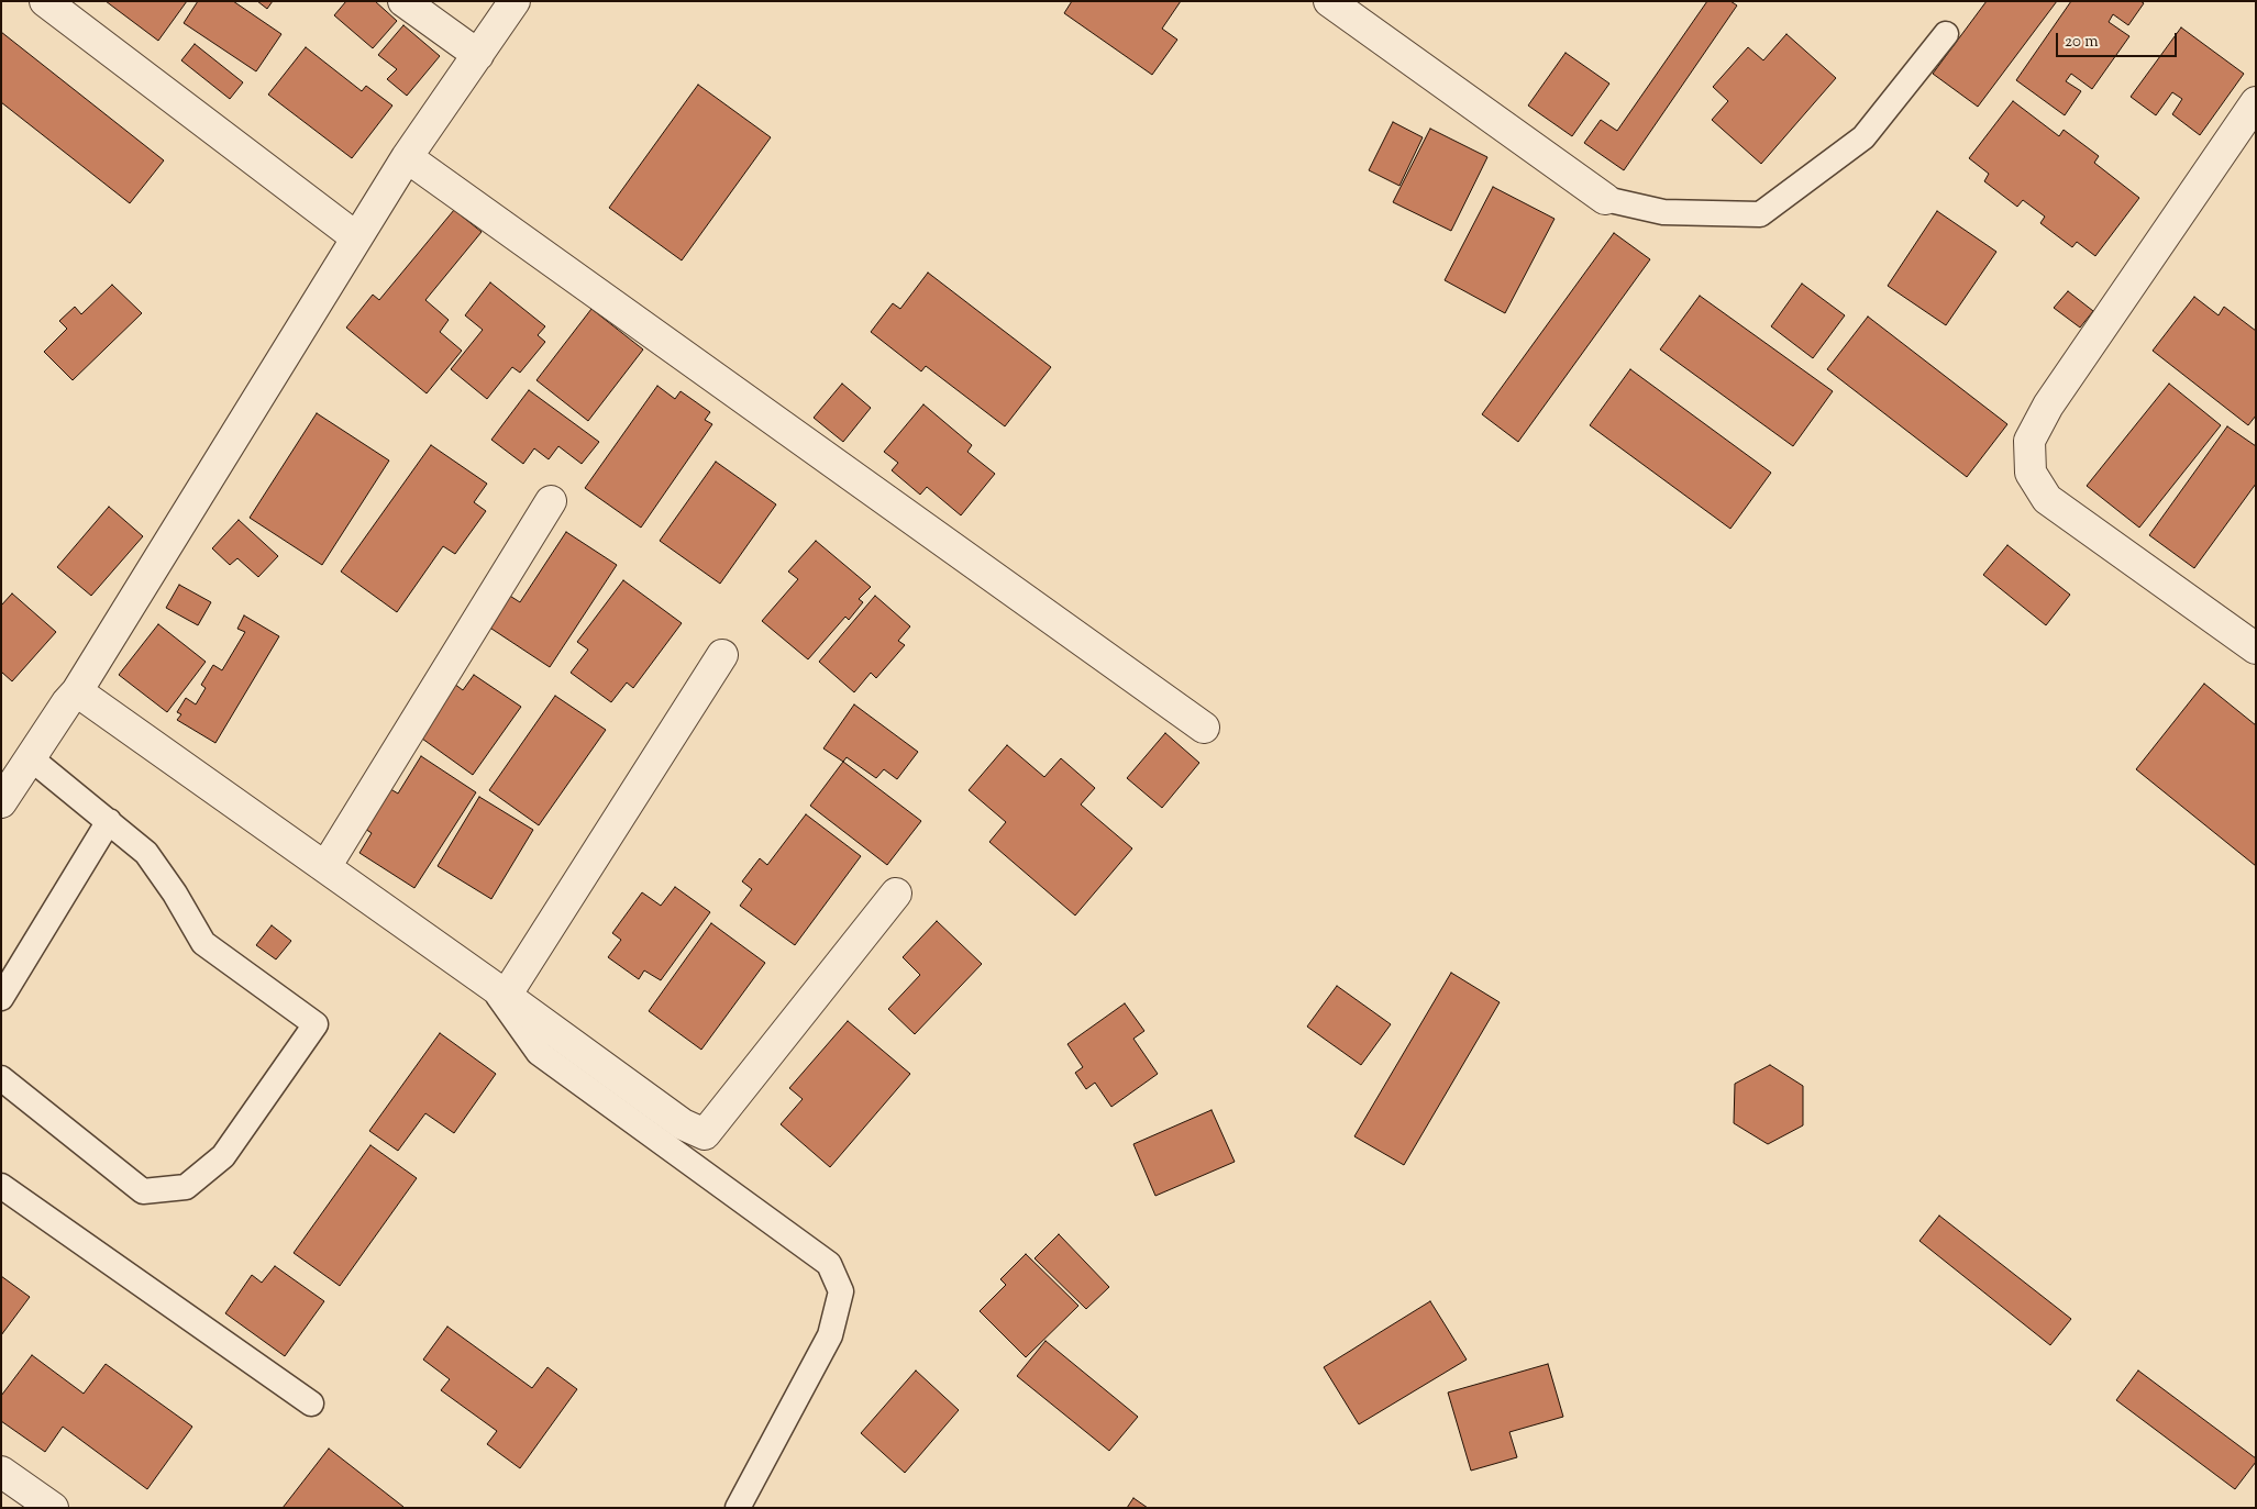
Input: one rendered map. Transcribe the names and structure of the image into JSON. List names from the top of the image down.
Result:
{
  "scale_bar": "20 m"
}
